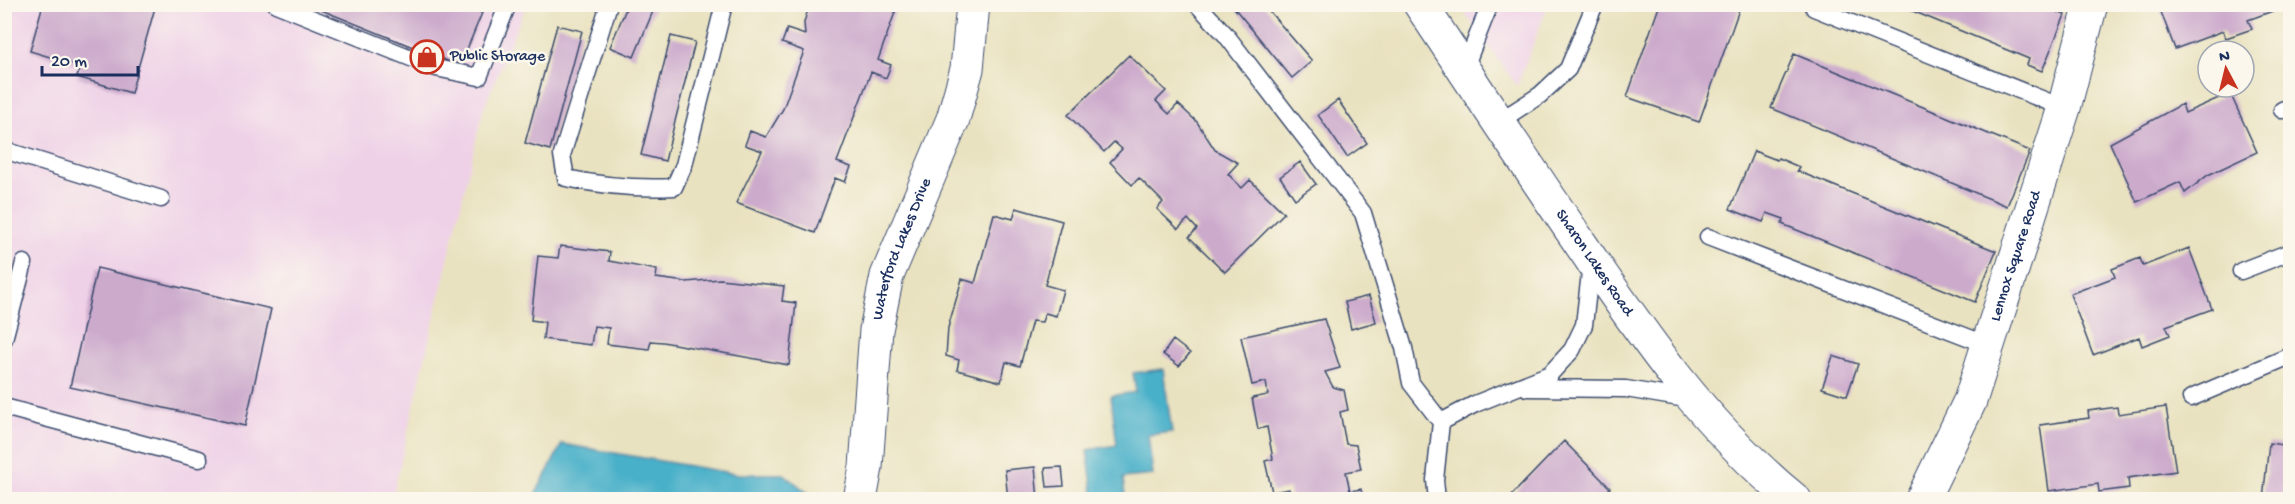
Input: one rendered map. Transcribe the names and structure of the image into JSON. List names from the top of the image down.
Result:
{
  "streets": {
    "street": ["Waterford Lakes Drive", "Lennox Square Road", "Sharon Lakes Road"]
  },
  "places": {
    "shop": ["Public Storage"]
  },
  "scale_bar": "20 m",
  "north": "top"
}
